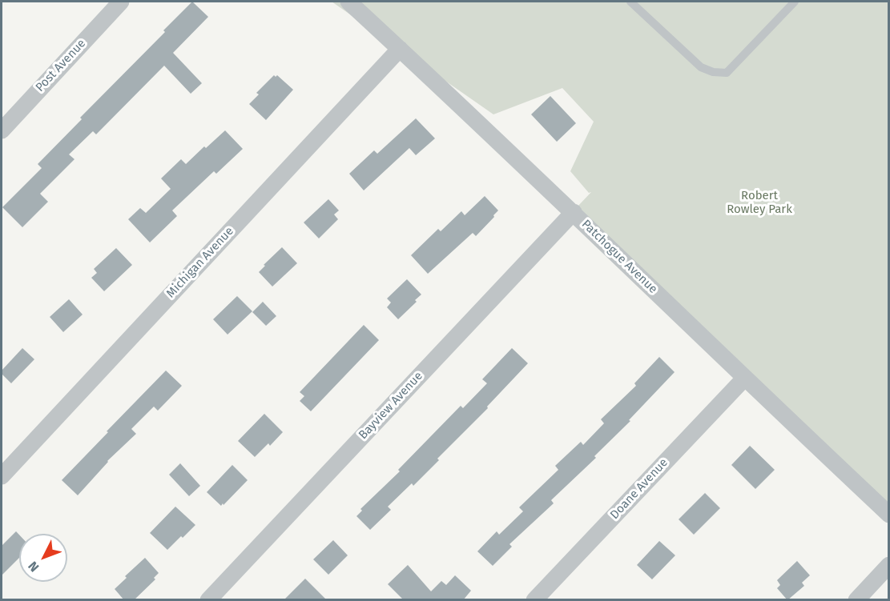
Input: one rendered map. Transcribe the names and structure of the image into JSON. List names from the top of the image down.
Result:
{
  "streets": {
    "street": [
      "Post Avenue",
      "Patchogue Avenue",
      "Michigan Avenue",
      "Bayview Avenue",
      "Doane Avenue"
    ]
  },
  "crossings": [
    ["Patchogue Avenue", "Michigan Avenue"],
    ["Patchogue Avenue", "Bayview Avenue"],
    ["Patchogue Avenue", "Doane Avenue"]
  ],
  "parks": ["Robert Rowley Park"],
  "north": "bottom left"
}
